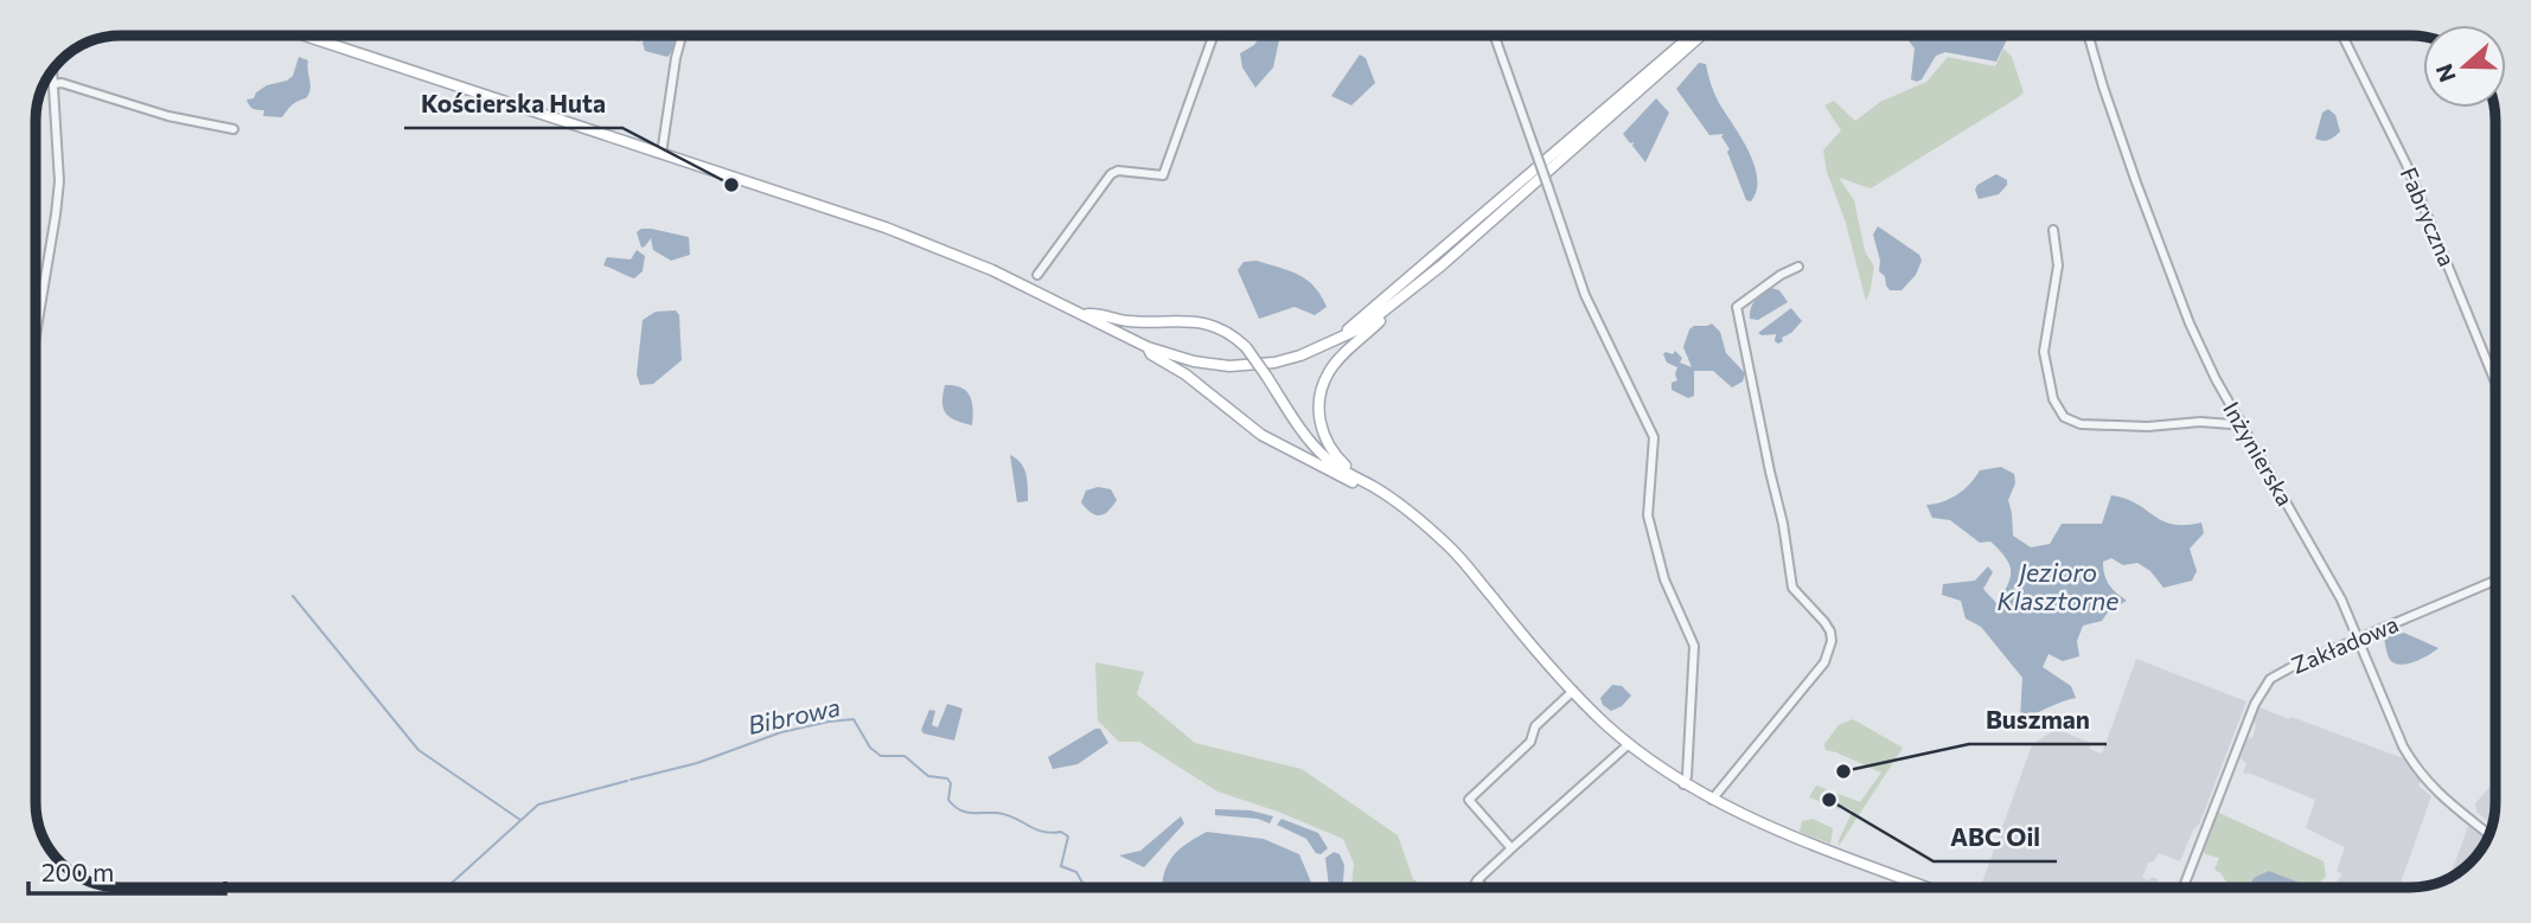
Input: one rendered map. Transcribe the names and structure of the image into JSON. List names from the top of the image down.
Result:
{
  "streets": {
    "street": ["Fabryczna", "Inżynierska", "Zakładowa"]
  },
  "crossings": [
    ["Inżynierska", "Zakładowa"]
  ],
  "water": ["Jezioro Klasztorne", "Bibrowa"],
  "places": ["Kościerska Huta", "Buszman", "ABC Oil"],
  "scale_bar": "200 m",
  "north": "left"
}
